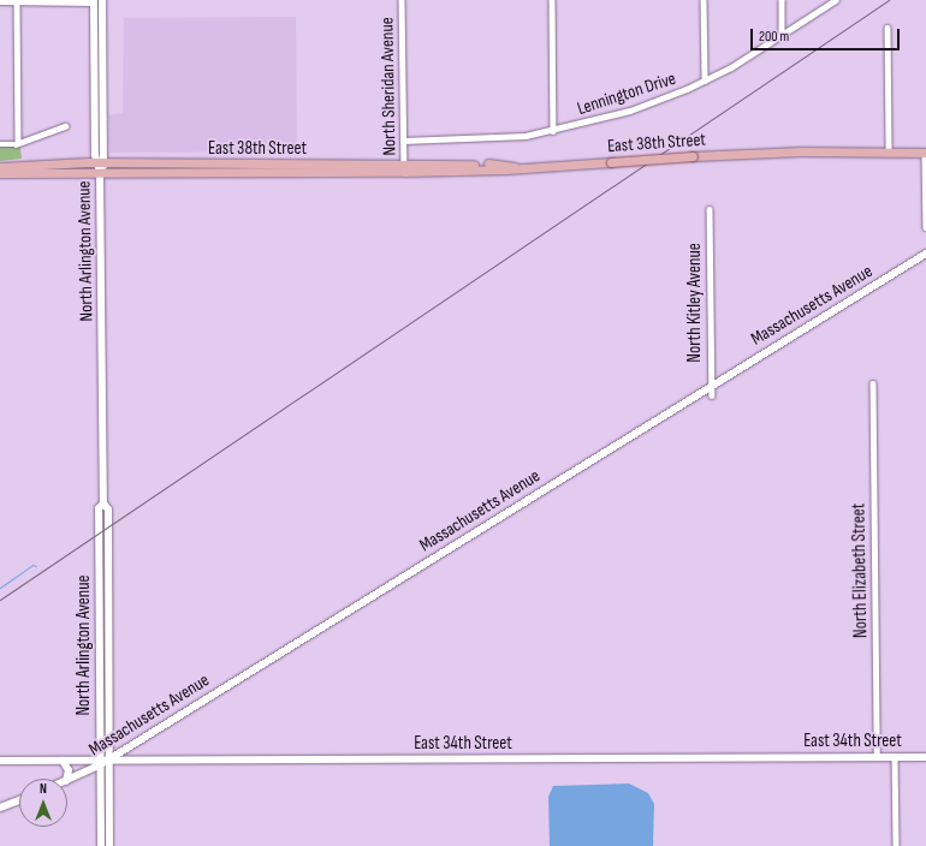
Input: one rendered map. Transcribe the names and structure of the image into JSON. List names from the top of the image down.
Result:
{
  "streets": {
    "main road": [
      "East 38th Street",
      "North Arlington Avenue",
      "Massachusetts Avenue",
      "East 34th Street"
    ],
    "street": [
      "North Sheridan Avenue",
      "Lennington Drive",
      "North Kitley Avenue",
      "North Elizabeth Street"
    ]
  },
  "crossings": [
    ["North Sheridan Avenue", "Lennington Drive"],
    ["North Sheridan Avenue", "East 38th Street"],
    ["East 38th Street", "North Arlington Avenue"],
    ["North Arlington Avenue", "Massachusetts Avenue"],
    ["North Arlington Avenue", "East 34th Street"],
    ["North Kitley Avenue", "Massachusetts Avenue"],
    ["Massachusetts Avenue", "East 34th Street"],
    ["North Elizabeth Street", "East 34th Street"]
  ],
  "scale_bar": "200 m",
  "north": "top"
}
